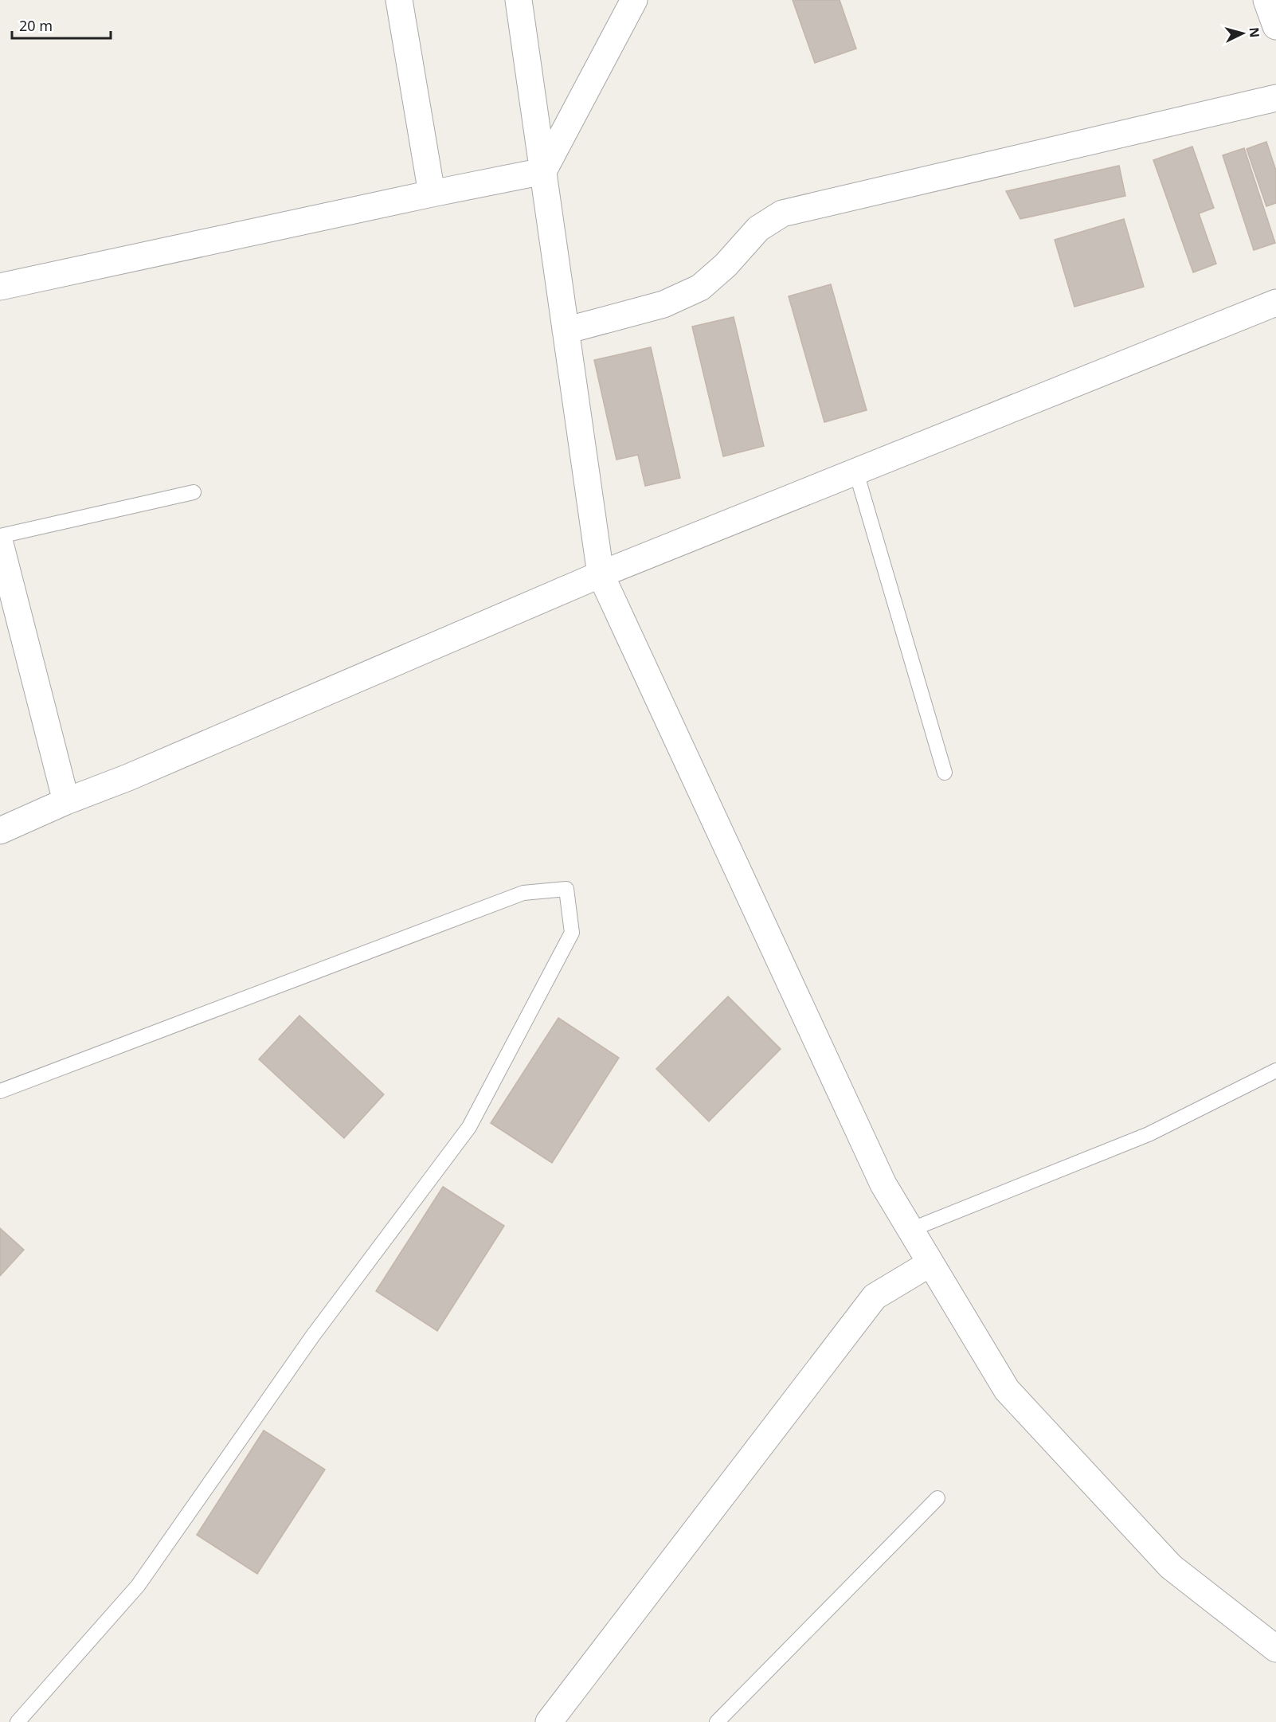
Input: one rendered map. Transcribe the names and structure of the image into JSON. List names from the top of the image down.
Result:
{
  "scale_bar": "20 m",
  "north": "right"
}
